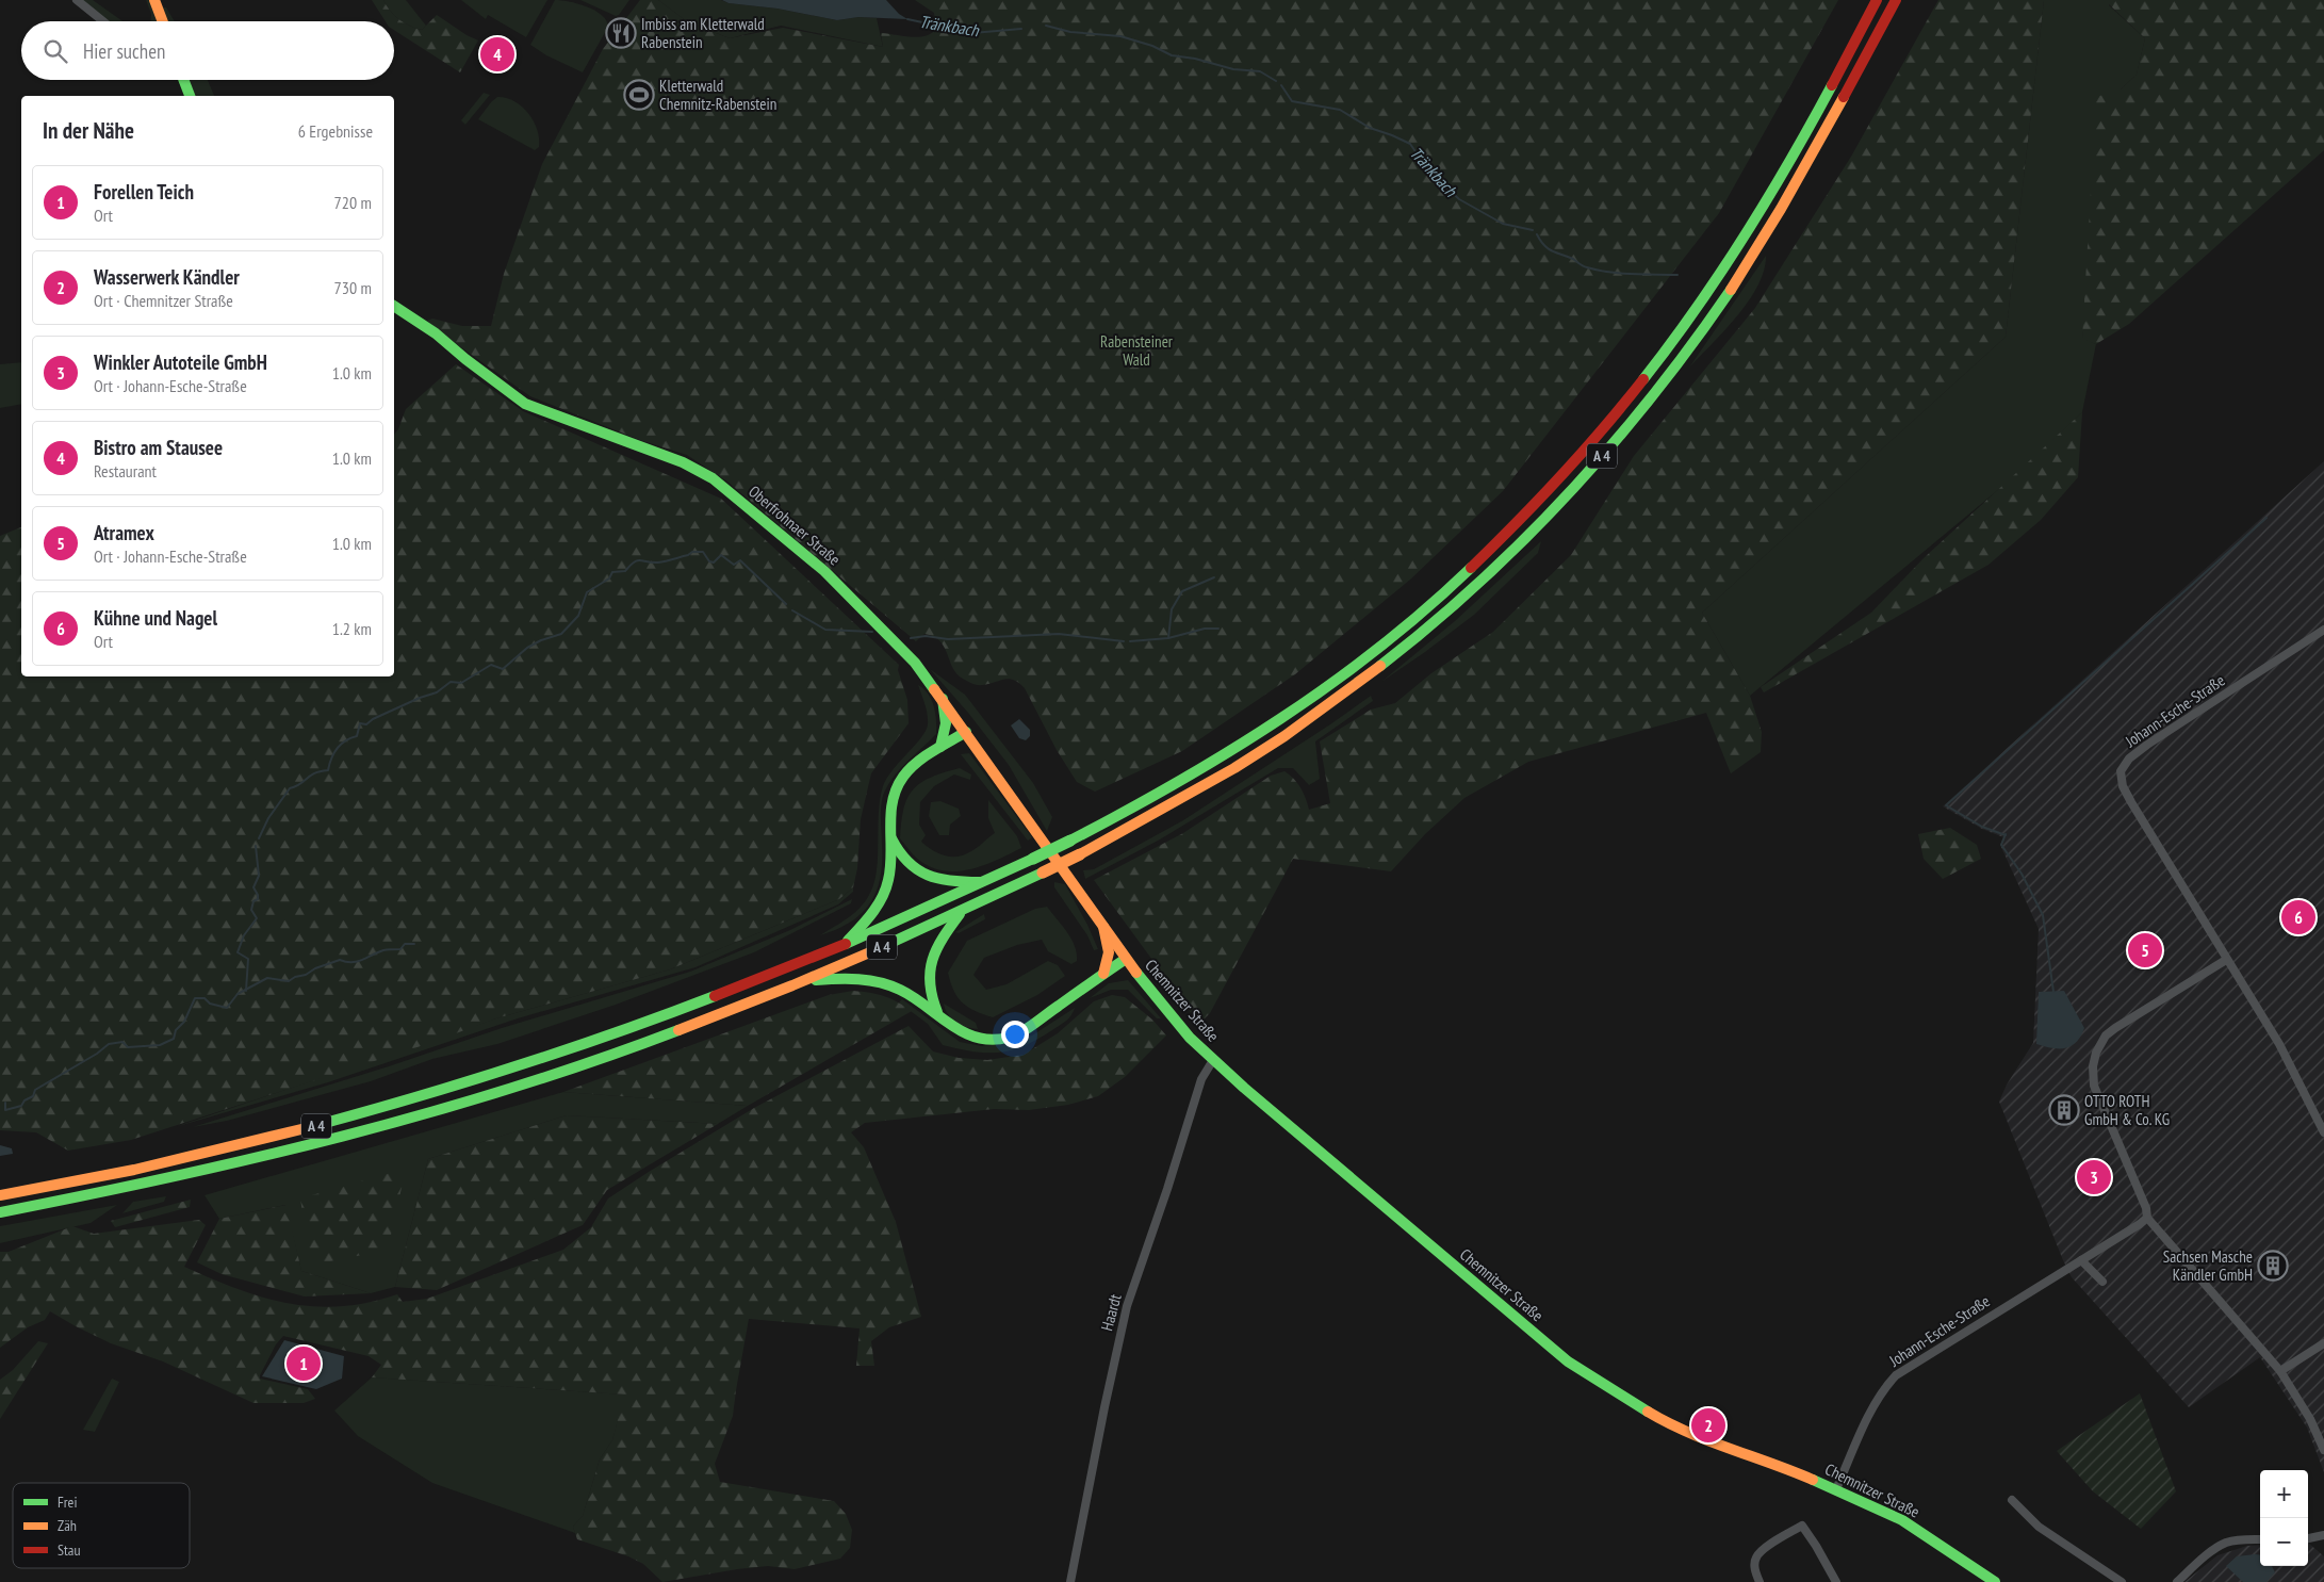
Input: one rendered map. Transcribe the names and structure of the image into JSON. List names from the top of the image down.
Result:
{
  "streets": {
    "main road": ["A 4", "Oberfrohnaer Straße", "Chemnitzer Straße"],
    "street": ["Johann-Esche-Straße", "Haardt"]
  },
  "crossings": [
    ["Oberfrohnaer Straße", "Chemnitzer Straße"],
    ["Johann-Esche-Straße", "Chemnitzer Straße"],
    ["Chemnitzer Straße", "Haardt"]
  ],
  "water": ["Tränkbach"],
  "parks": ["Rabensteiner Wald"],
  "places": {
    "restaurant": ["Imbiss am Kletterwald Rabenstein"],
    "sports": ["Kletterwald Chemnitz-Rabenstein"],
    "building": ["OTTO ROTH GmbH & Co. KG", "Sachsen Masche Kändler GmbH"]
  },
  "legend": ["Frei", "Zäh", "Stau"],
  "page": {
    "search": "Hier suchen",
    "pins": [
      "4",
      "6",
      "5",
      "3",
      "1",
      "2"
    ],
    "heading": ["In der Nähe", "6 Ergebnisse"],
    "list": [
      {
        "mark": "1",
        "name": "Forellen Teich",
        "note": "Ort",
        "value": "720 m"
      },
      {
        "mark": "2",
        "name": "Wasserwerk Kändler",
        "note": "Ort · Chemnitzer Straße",
        "value": "730 m"
      },
      {
        "mark": "3",
        "name": "Winkler Autoteile GmbH",
        "note": "Ort · Johann-Esche-Straße",
        "value": "1.0 km"
      },
      {
        "mark": "4",
        "name": "Bistro am Stausee",
        "note": "Restaurant",
        "value": "1.0 km"
      },
      {
        "mark": "5",
        "name": "Atramex",
        "note": "Ort · Johann-Esche-Straße",
        "value": "1.0 km"
      },
      {
        "mark": "6",
        "name": "Kühne und Nagel",
        "note": "Ort",
        "value": "1.2 km"
      }
    ],
    "map_buttons": ["+", "−"]
  }
}
